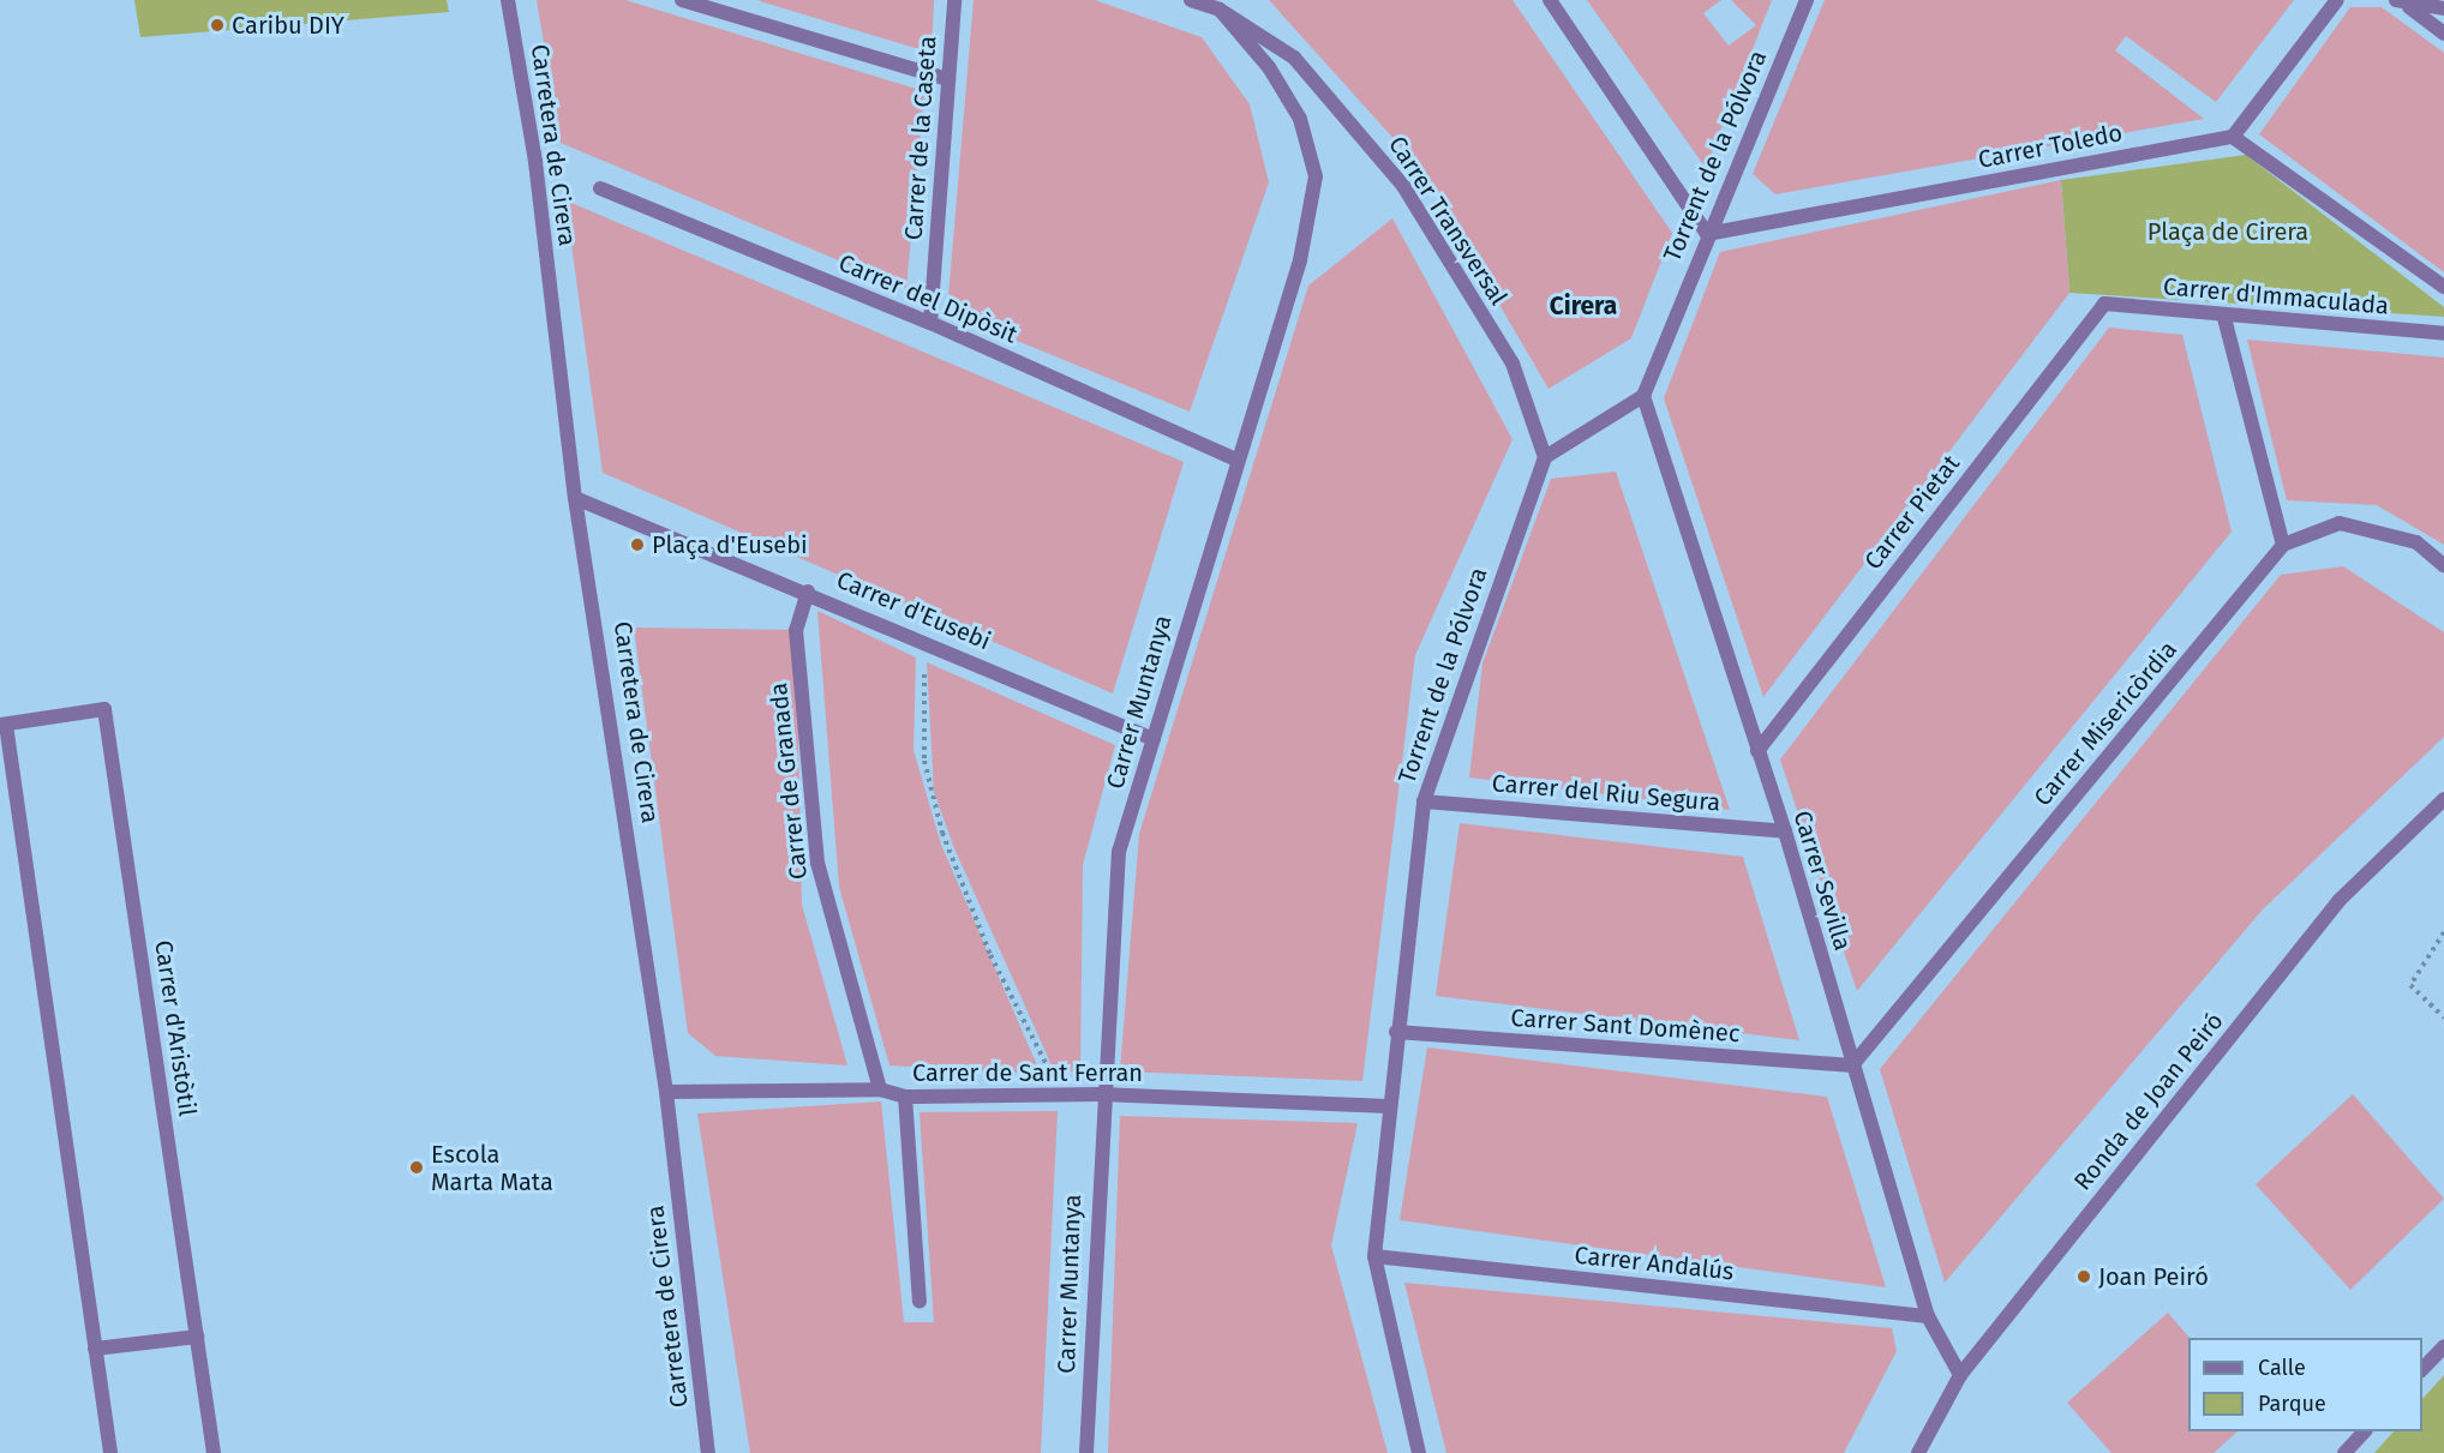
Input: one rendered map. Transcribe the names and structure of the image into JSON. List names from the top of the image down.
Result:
{
  "streets": {
    "street": [
      "Carrer de la Caseta",
      "Carretera de Cirera",
      "Carrer Toledo",
      "Torrent de la Pólvora",
      "Carrer Transversal",
      "Carrer d'Immaculada",
      "Carrer del Dipòsit",
      "Carrer Pietat",
      "Carrer d'Eusebi",
      "Carrer Muntanya",
      "Carrer Misericòrdia",
      "Carrer de Granada",
      "Carrer del Riu Segura",
      "Carrer Sevilla",
      "Carrer Sant Domènec",
      "Carrer d'Aristòtil",
      "Carrer de Sant Ferran",
      "Ronda de Joan Peiró",
      "Carrer Andalús"
    ]
  },
  "crossings": [
    ["Carrer de la Caseta", "Carrer del Dipòsit"],
    ["Carretera de Cirera", "Carrer d'Eusebi"],
    ["Carretera de Cirera", "Carrer de Sant Ferran"],
    ["Carrer Toledo", "Torrent de la Pólvora"],
    ["Torrent de la Pólvora", "Carrer Transversal"],
    ["Torrent de la Pólvora", "Carrer del Riu Segura"],
    ["Torrent de la Pólvora", "Carrer Sevilla"],
    ["Torrent de la Pólvora", "Carrer Sant Domènec"],
    ["Torrent de la Pólvora", "Carrer de Sant Ferran"],
    ["Torrent de la Pólvora", "Carrer Andalús"],
    ["Carrer Transversal", "Carrer Muntanya"],
    ["Carrer d'Immaculada", "Carrer Pietat"],
    ["Carrer del Dipòsit", "Carrer Muntanya"],
    ["Carrer Pietat", "Carrer Sevilla"],
    ["Carrer d'Eusebi", "Carrer Muntanya"],
    ["Carrer d'Eusebi", "Carrer de Granada"],
    ["Carrer Muntanya", "Carrer de Sant Ferran"],
    ["Carrer Misericòrdia", "Carrer Sevilla"],
    ["Carrer Misericòrdia", "Carrer Sant Domènec"],
    ["Carrer de Granada", "Carrer de Sant Ferran"],
    ["Carrer del Riu Segura", "Carrer Sevilla"],
    ["Carrer Sevilla", "Carrer Sant Domènec"],
    ["Carrer Sevilla", "Ronda de Joan Peiró"],
    ["Carrer Sevilla", "Carrer Andalús"]
  ],
  "districts": ["Cirera"],
  "parks": ["Plaça de Cirera"],
  "places": [
    "Caribu DIY",
    "Plaça d'Eusebi",
    "Escola Marta Mata",
    "Joan Peiró"
  ],
  "legend": ["Calle", "Parque"]
}
